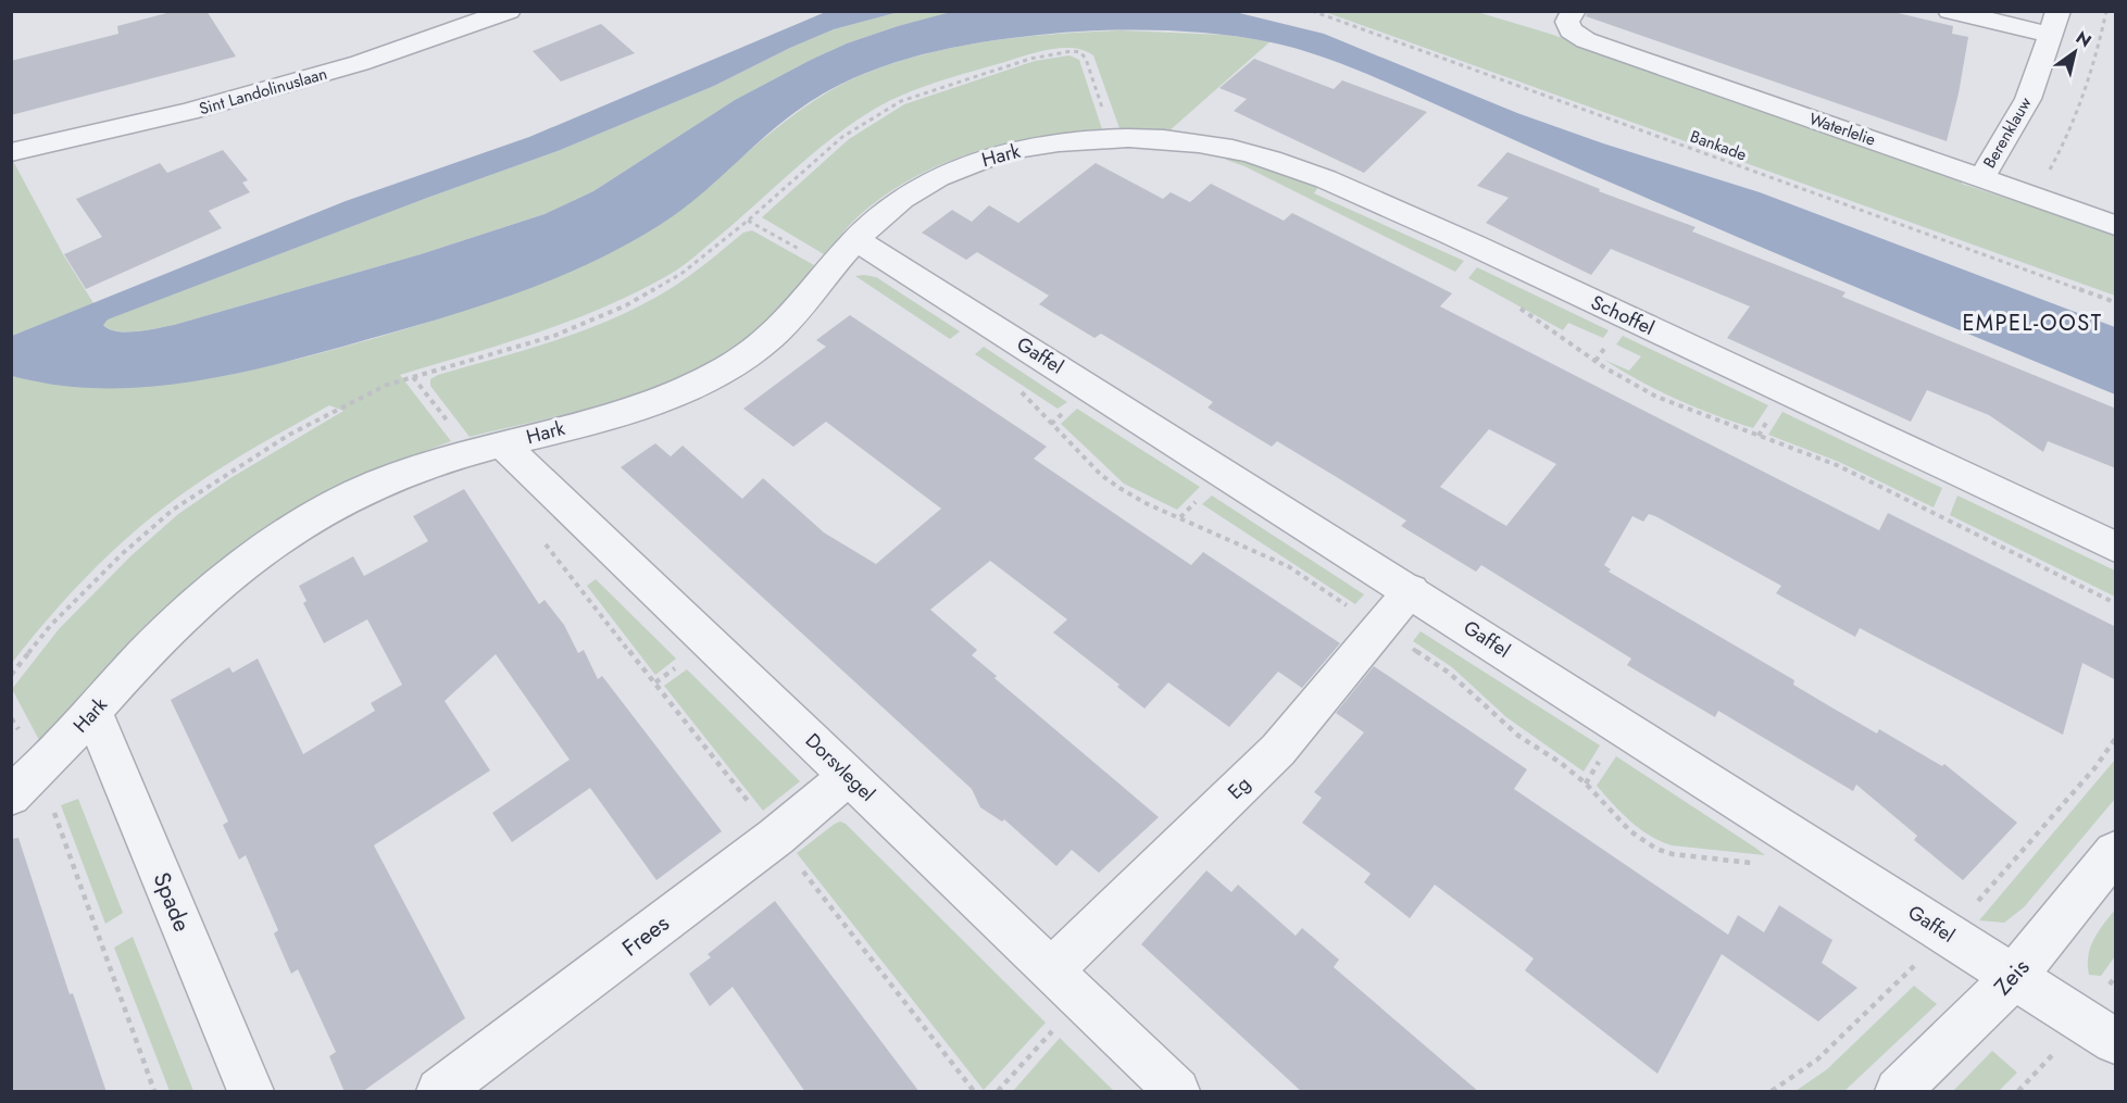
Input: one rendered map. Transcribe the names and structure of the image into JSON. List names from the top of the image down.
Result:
{
  "streets": {
    "street": [
      "Sint Landolinuslaan",
      "Waterlelie",
      "Berenklauw",
      "Hark",
      "Schoffel",
      "Gaffel",
      "Dorsvlegel",
      "Eg",
      "Spade",
      "Frees",
      "Zeis"
    ],
    "path": ["Bankade"]
  },
  "crossings": [
    ["Waterlelie", "Berenklauw"],
    ["Hark", "Schoffel"],
    ["Hark", "Gaffel"],
    ["Hark", "Dorsvlegel"],
    ["Hark", "Spade"],
    ["Gaffel", "Eg"],
    ["Gaffel", "Zeis"],
    ["Dorsvlegel", "Eg"],
    ["Dorsvlegel", "Frees"]
  ],
  "districts": ["EMPEL-OOST"],
  "north": "top right"
}
